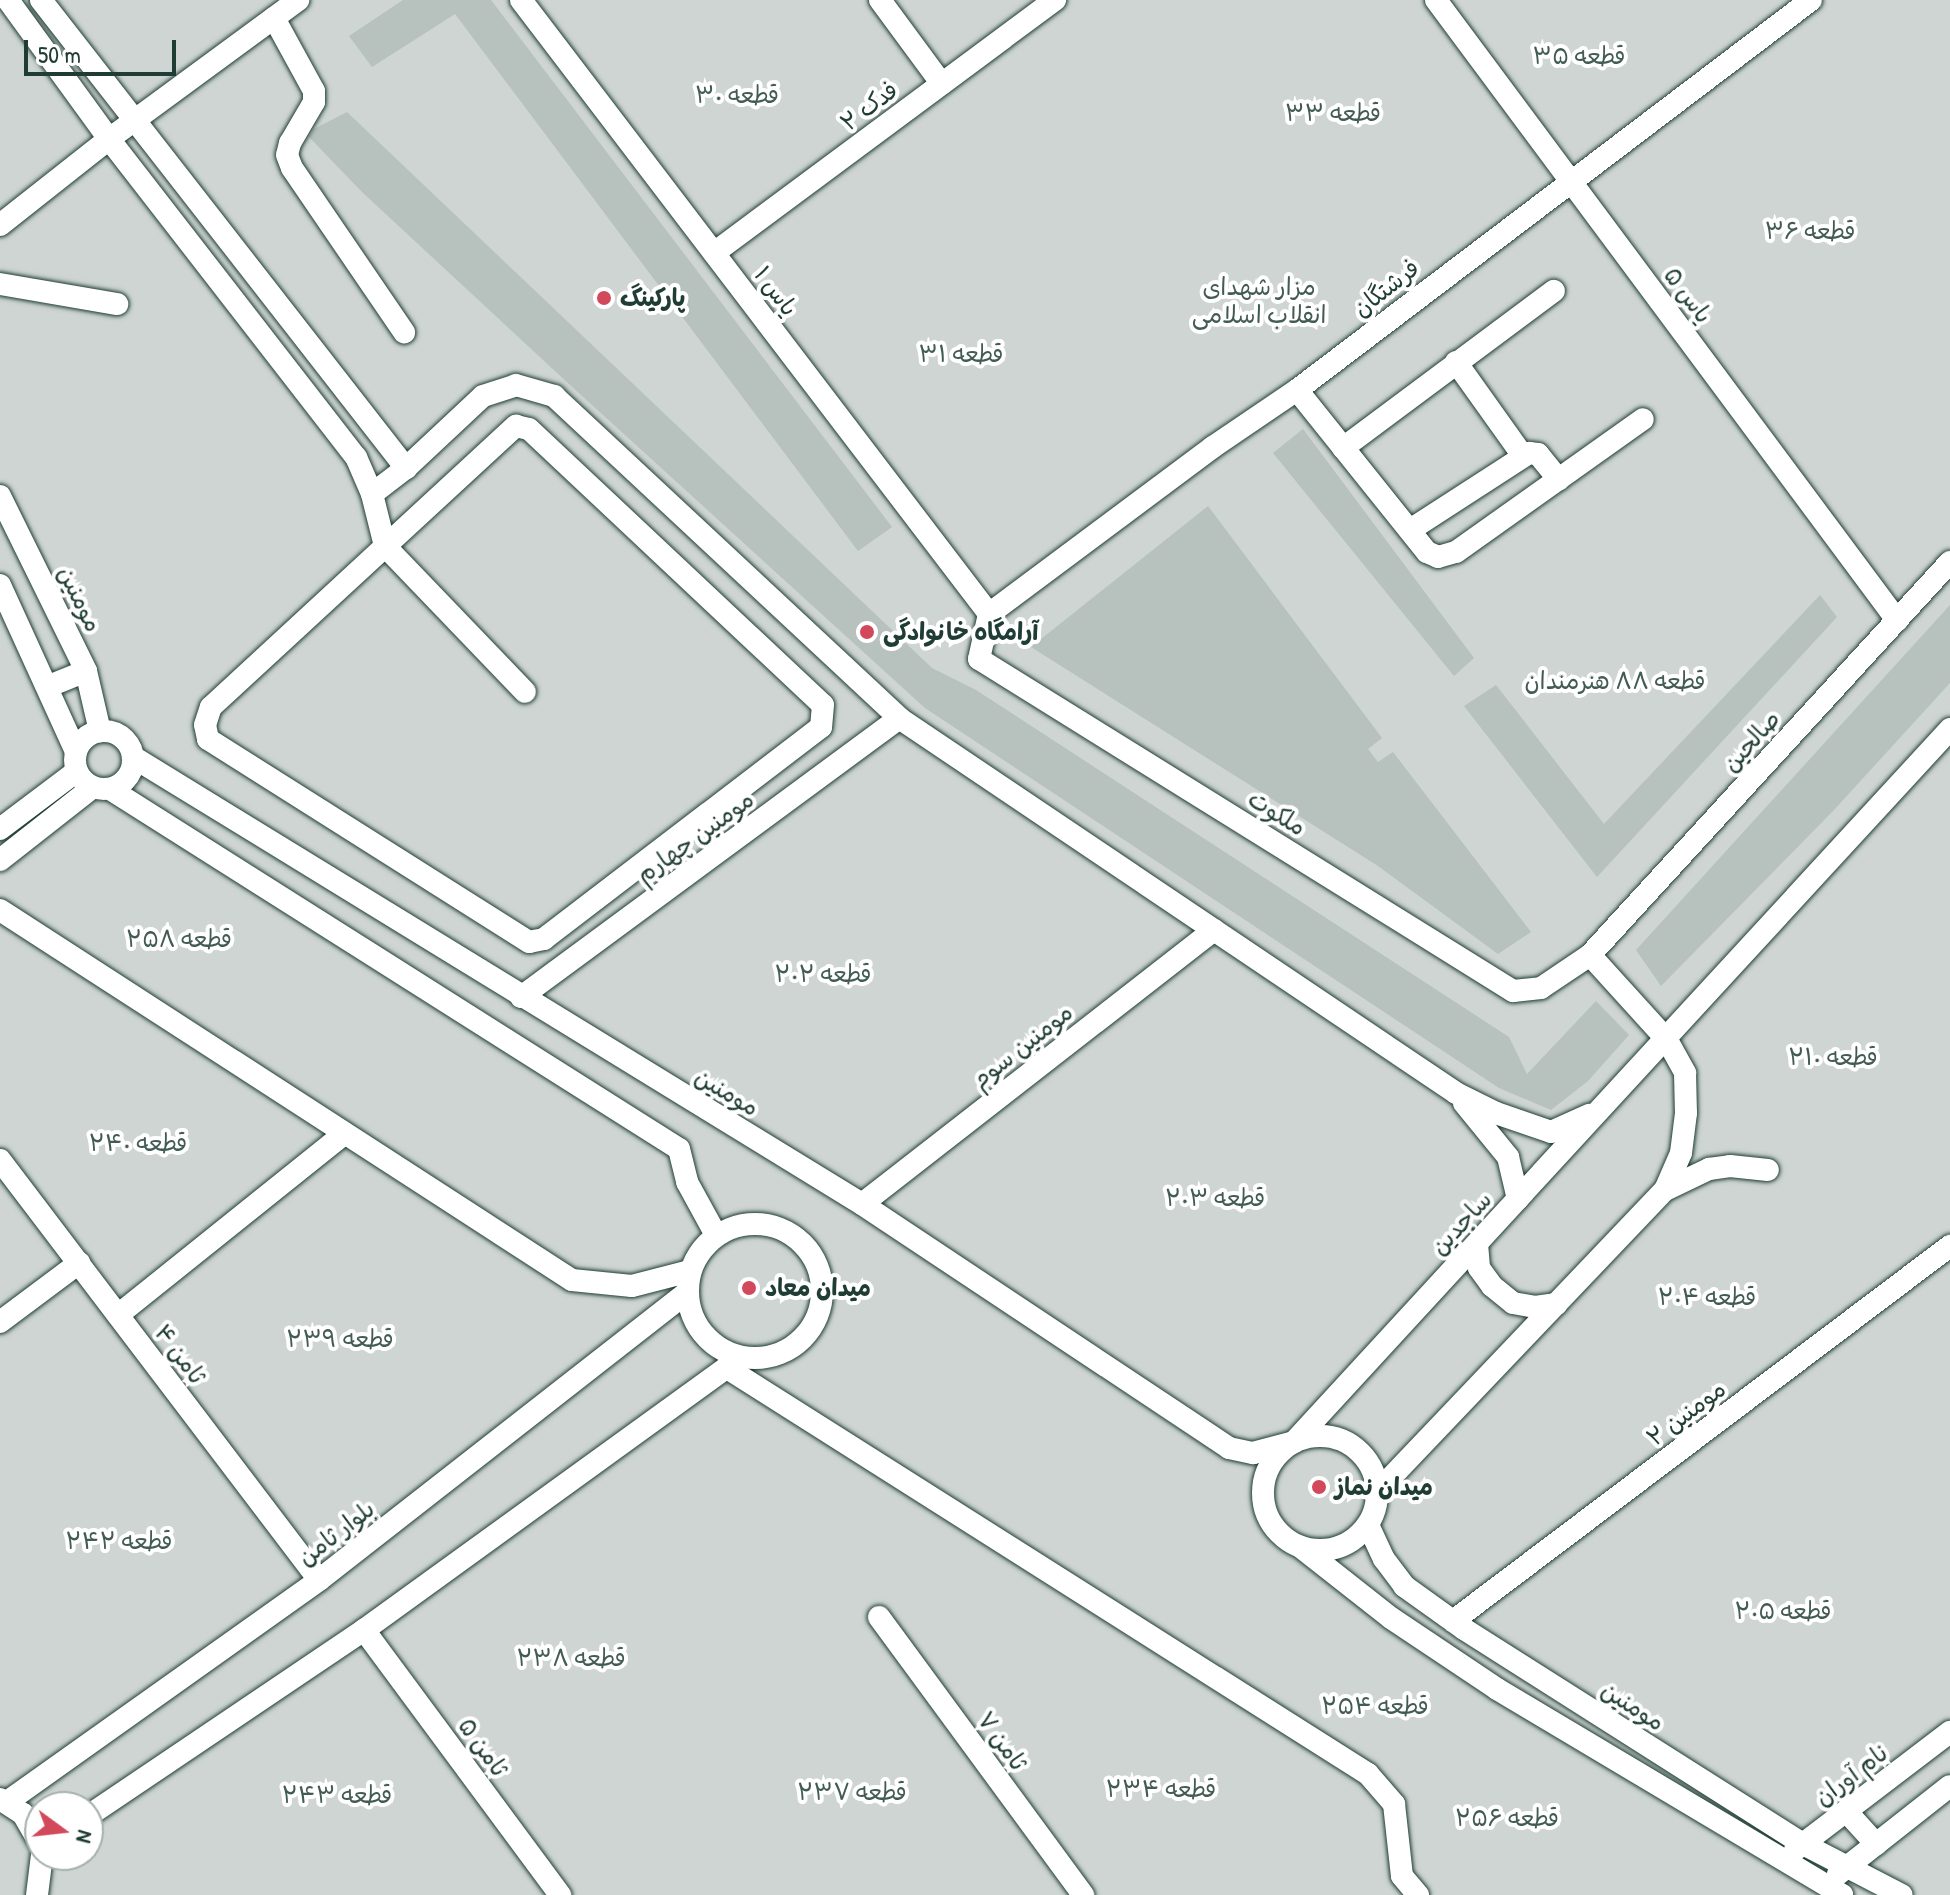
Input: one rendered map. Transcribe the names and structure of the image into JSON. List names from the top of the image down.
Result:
{
  "streets": {
    "street": [
      "فدک ۲",
      "فرشتگان",
      "یاس ۱",
      "یاس ۵",
      "مومنین",
      "صالحین",
      "ملکوت",
      "مومنین چهارم",
      "مومنین سوم",
      "ساجدین",
      "ثامن ۴",
      "مومنین ۲",
      "بلوار ثامن",
      "ثامن ۷",
      "ثامن ۵",
      "نام آوران"
    ]
  },
  "crossings": [
    ["فدک ۲", "یاس ۱"],
    ["فرشتگان", "یاس ۱"],
    ["فرشتگان", "یاس ۵"],
    ["فرشتگان", "ملکوت"],
    ["یاس ۱", "ملکوت"],
    ["یاس ۵", "صالحین"],
    ["مومنین", "مومنین چهارم"],
    ["مومنین", "مومنین سوم"],
    ["مومنین", "ساجدین"],
    ["مومنین", "مومنین ۲"],
    ["مومنین", "نام آوران"],
    ["صالحین", "ملکوت"],
    ["ثامن ۴", "بلوار ثامن"]
  ],
  "parks": [
    "قطعه ۳۵",
    "قطعه ۳۰",
    "قطعه ۳۳",
    "قطعه ۳۶",
    "مزار شهدای انقلاب اسلامی",
    "قطعه ۳۱",
    "قطعه ۸۸ هنرمندان",
    "قطعه ۲۵۸",
    "قطعه ۲۰۲",
    "قطعه ۲۱۰",
    "قطعه ۲۴۰",
    "قطعه ۲۰۳",
    "قطعه ۲۰۴",
    "قطعه ۲۳۹",
    "قطعه ۲۴۲",
    "قطعه ۲۰۵",
    "قطعه ۲۳۸",
    "قطعه ۲۵۴",
    "قطعه ۲۳۴",
    "قطعه ۲۳۷",
    "قطعه ۲۴۳",
    "قطعه ۲۵۶"
  ],
  "places": [
    "پارکینگ",
    "آرامگاه خانوادگی",
    "میدان معاد",
    "میدان نماز"
  ],
  "scale_bar": "50 m",
  "north": "right"
}
